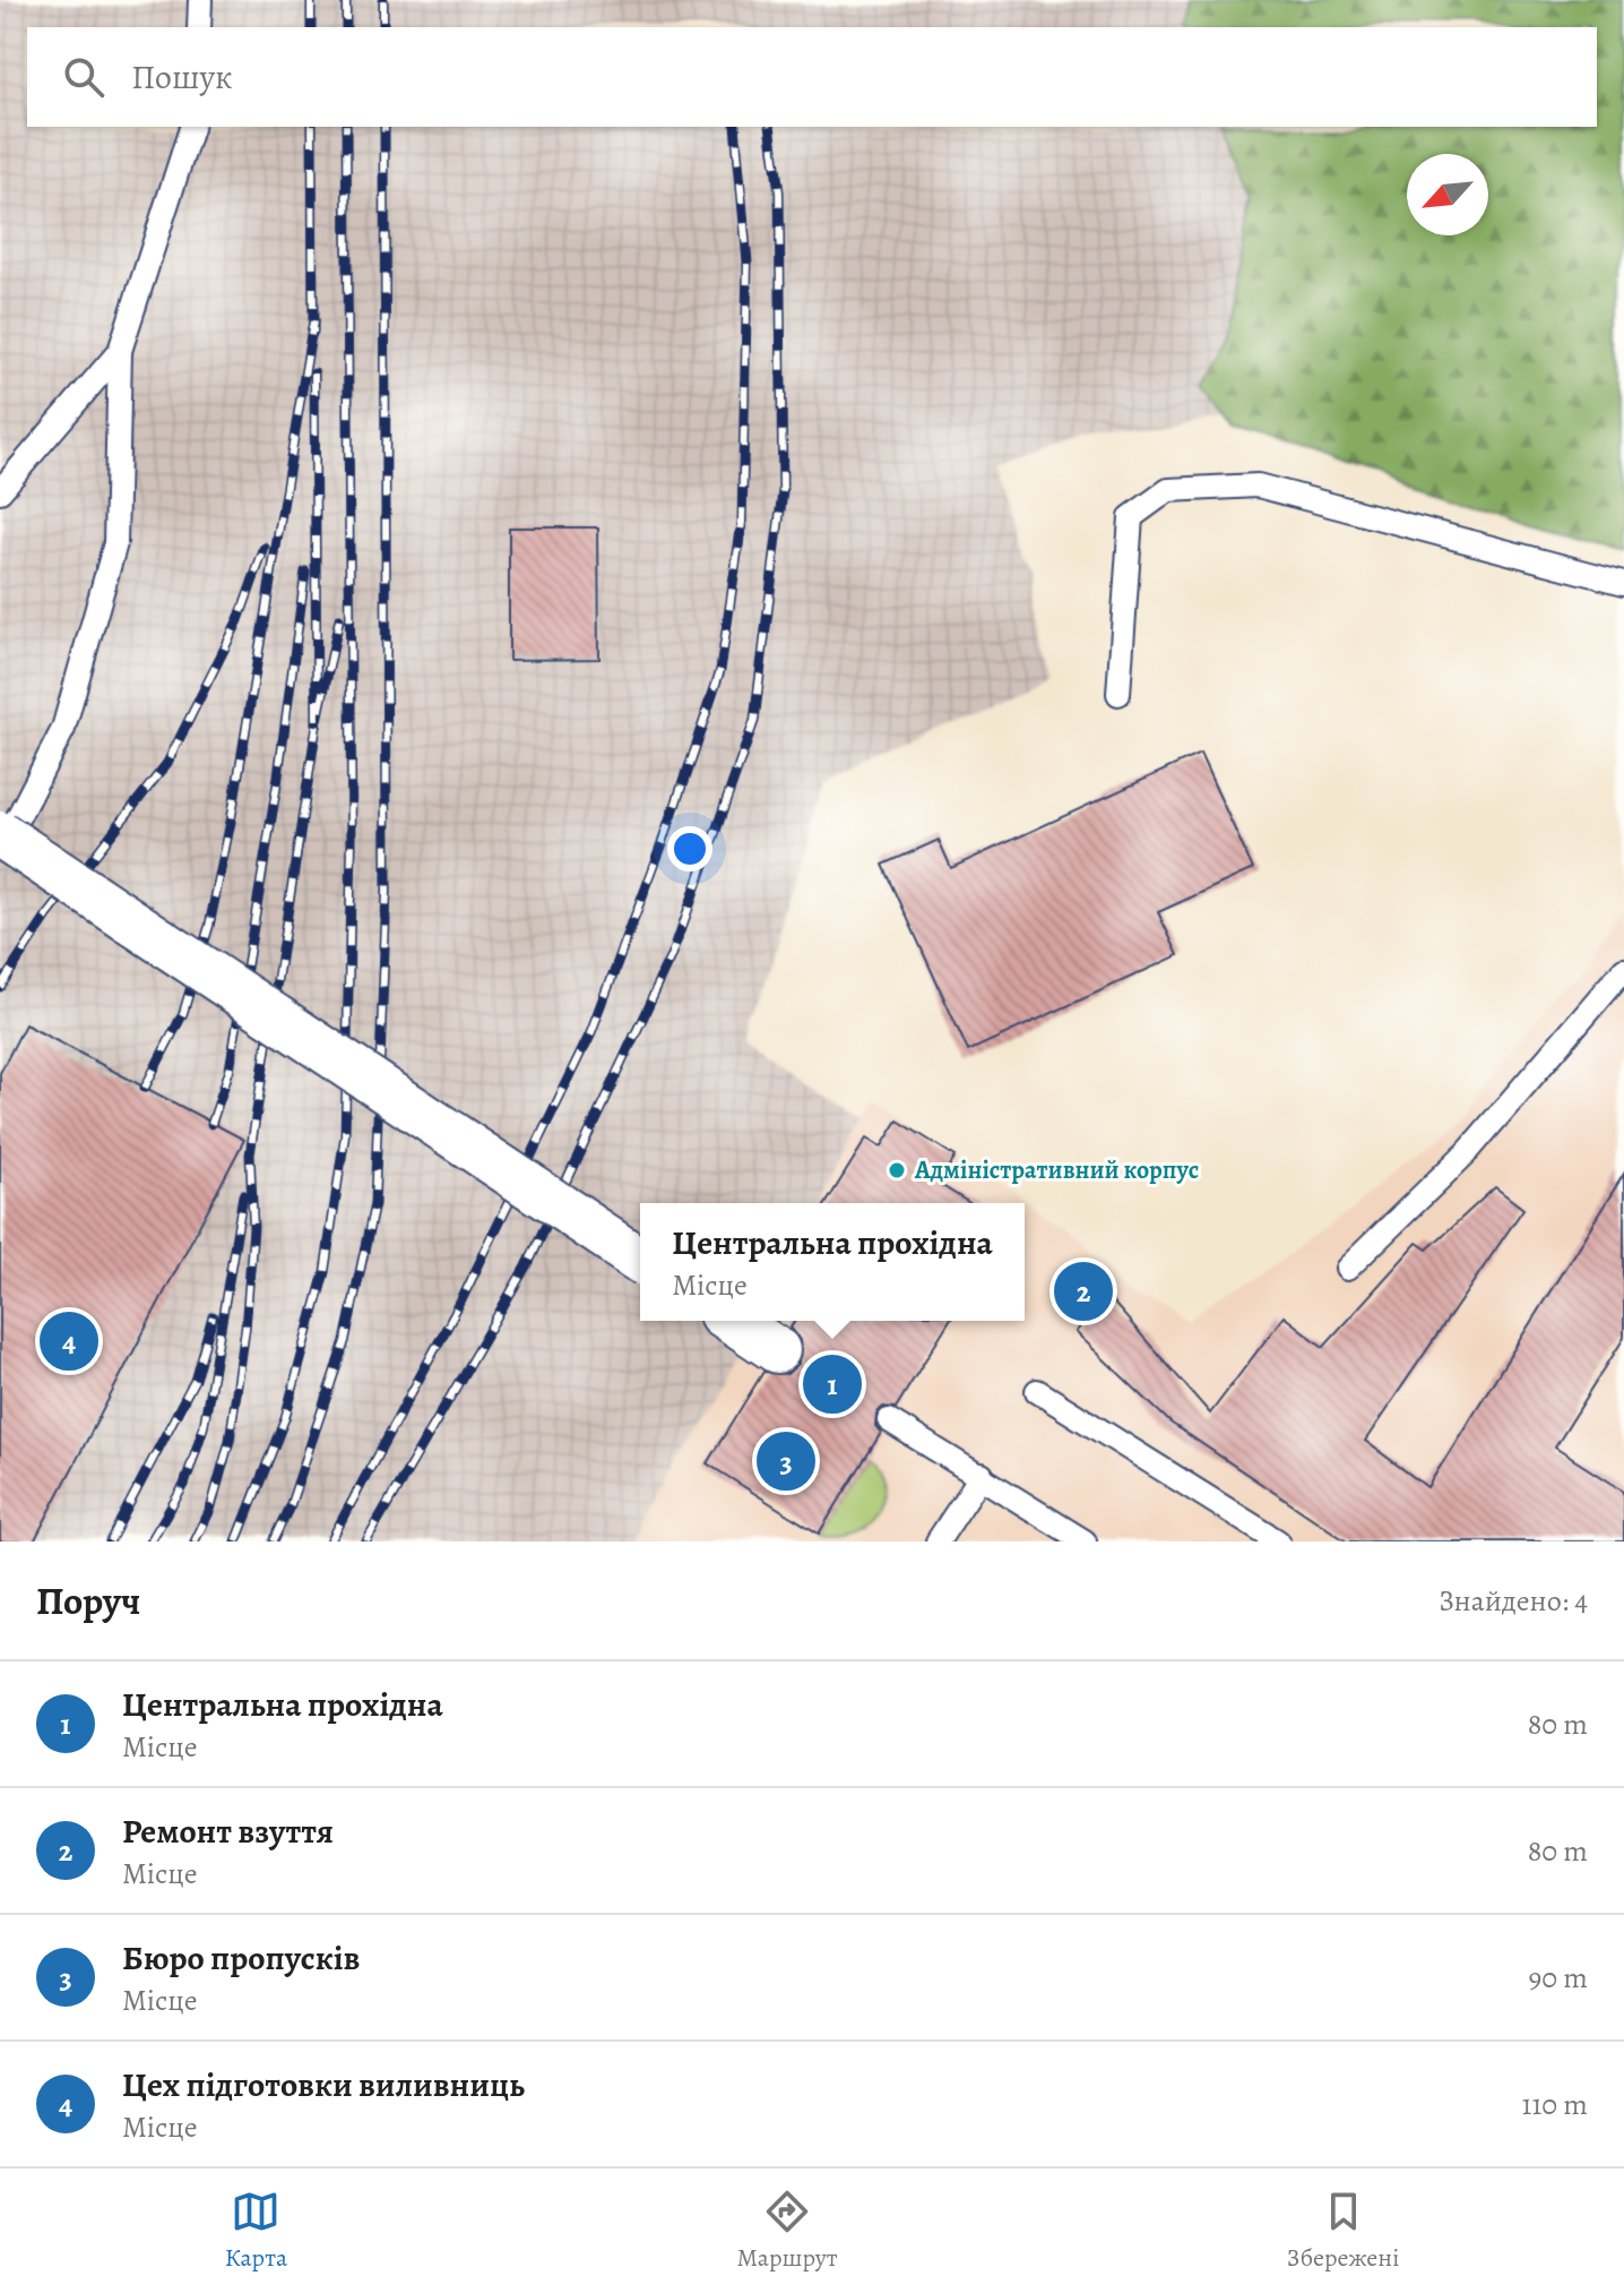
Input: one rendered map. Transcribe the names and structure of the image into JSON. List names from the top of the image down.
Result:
{
  "places": ["Адміністративний корпус"],
  "north": "bottom left",
  "page": {
    "search": "Пошук",
    "popup": ["Центральна прохідна", "Місце"],
    "pins": [
      "2",
      "4",
      "1",
      "3"
    ],
    "heading": ["Поруч", "Знайдено: 4"],
    "list": [
      {
        "mark": "1",
        "name": "Центральна прохідна",
        "note": "Місце",
        "value": "80 m"
      },
      {
        "mark": "2",
        "name": "Ремонт взуття",
        "note": "Місце",
        "value": "80 m"
      },
      {
        "mark": "3",
        "name": "Бюро пропусків",
        "note": "Місце",
        "value": "90 m"
      },
      {
        "mark": "4",
        "name": "Цех підготовки виливниць",
        "note": "Місце",
        "value": "110 m"
      }
    ],
    "nav": ["Карта", "Маршрут", "Збережені"]
  }
}
